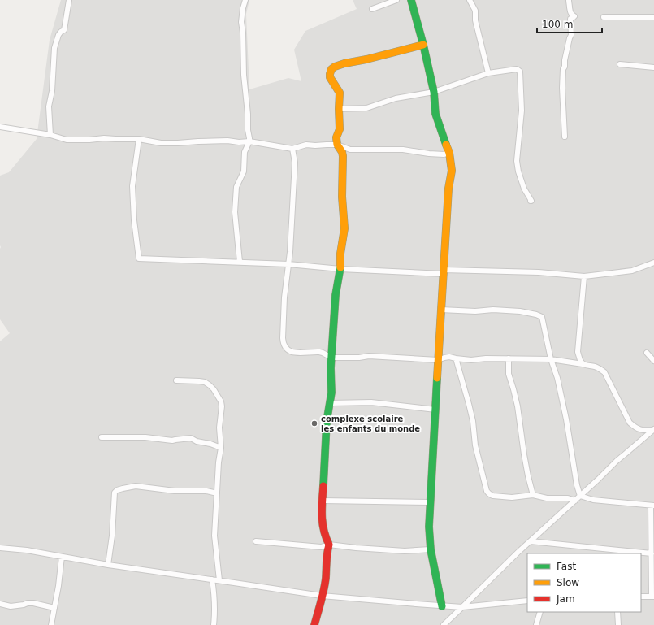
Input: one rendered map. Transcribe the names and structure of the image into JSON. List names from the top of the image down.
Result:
{
  "places": ["complexe scolaire les enfants du monde"],
  "legend": ["Fast", "Slow", "Jam"],
  "scale_bar": "100 m"
}
